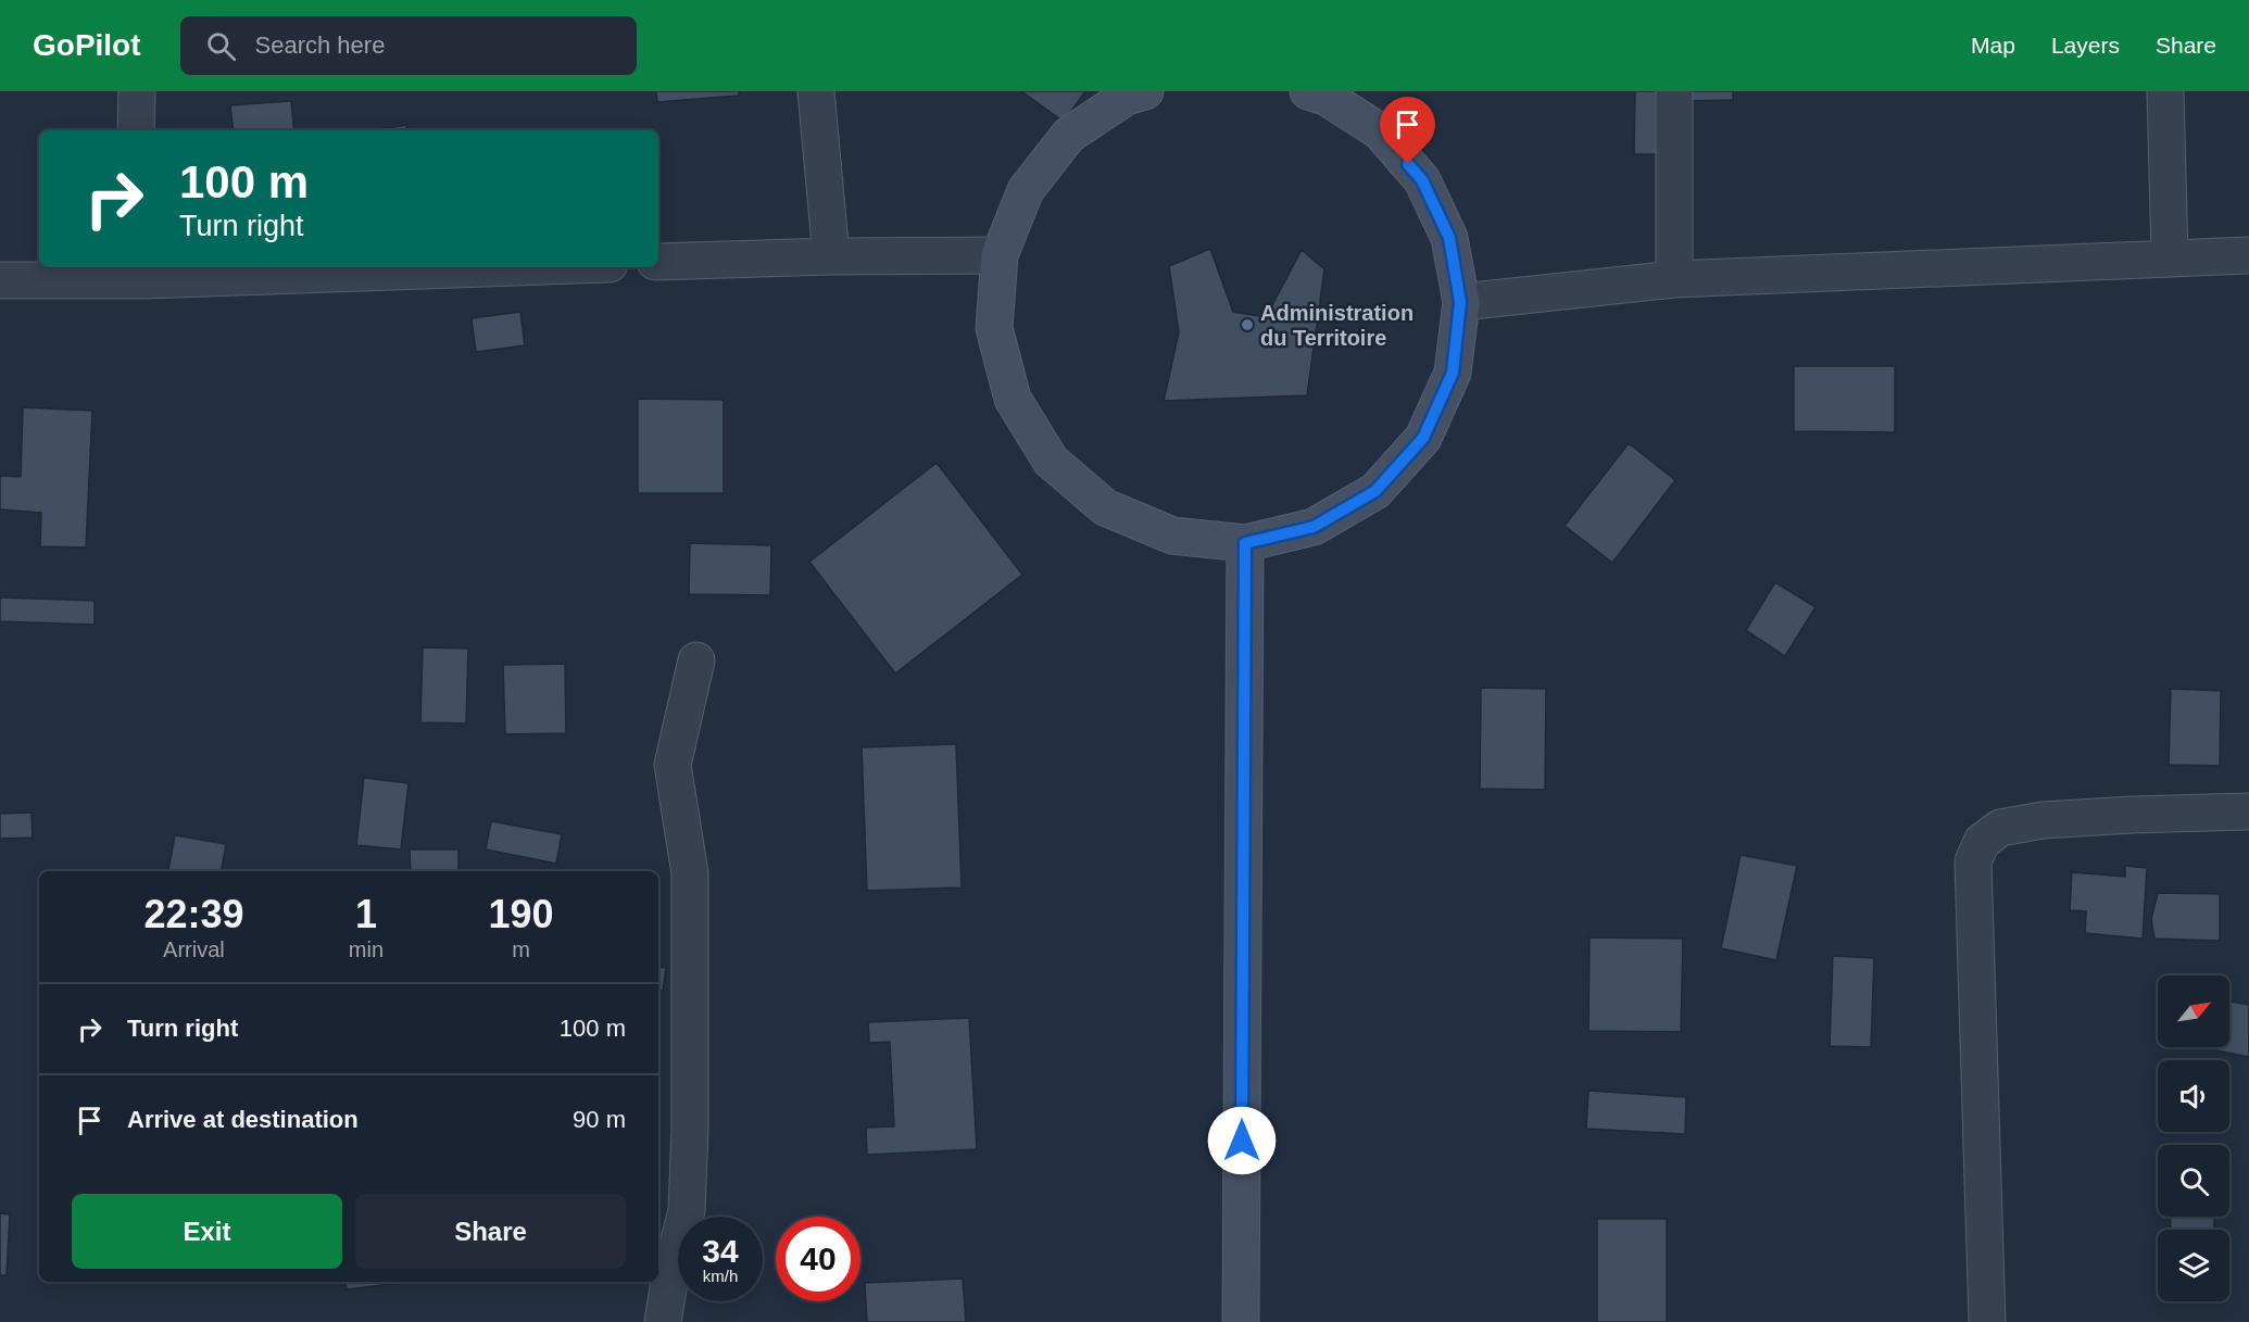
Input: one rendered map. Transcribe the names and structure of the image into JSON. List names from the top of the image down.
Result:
{
  "places": ["Administration du Territoire"],
  "north": "top right",
  "page": {
    "header": "GoPilot",
    "search": "Search here",
    "nav": ["Map", "Layers", "Share"],
    "turn": ["100 m", "Turn right"],
    "eta": [
      "22:39",
      "Arrival",
      "1",
      "min",
      "190",
      "m"
    ],
    "list": [
      {
        "name": "Turn right",
        "value": "100 m"
      },
      {
        "name": "Arrive at destination",
        "value": "90 m"
      }
    ],
    "buttons": ["Exit", "Share"],
    "speed": "34 km/h",
    "limit": "40"
  }
}
